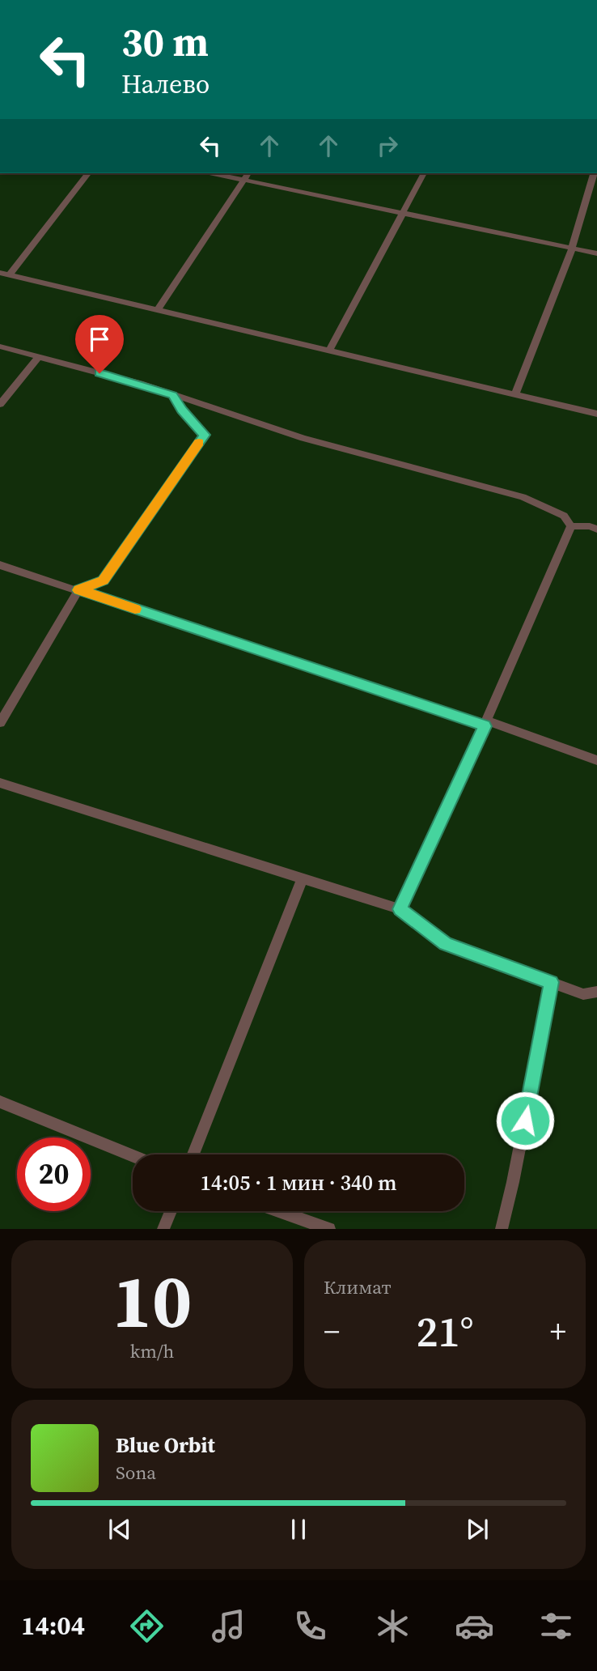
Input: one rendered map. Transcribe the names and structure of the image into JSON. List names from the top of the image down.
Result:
{
  "page": {
    "turn": ["30 m", "Налево"],
    "limit": "20",
    "trip": "14:05 · 1 мин · 340 m",
    "tile": [
      ["10", "km/h"],
      "Климат"
    ],
    "heat": ["−", "21°", "+"],
    "song": ["Blue Orbit", "Sona"],
    "tabs": "14:04"
  }
}
